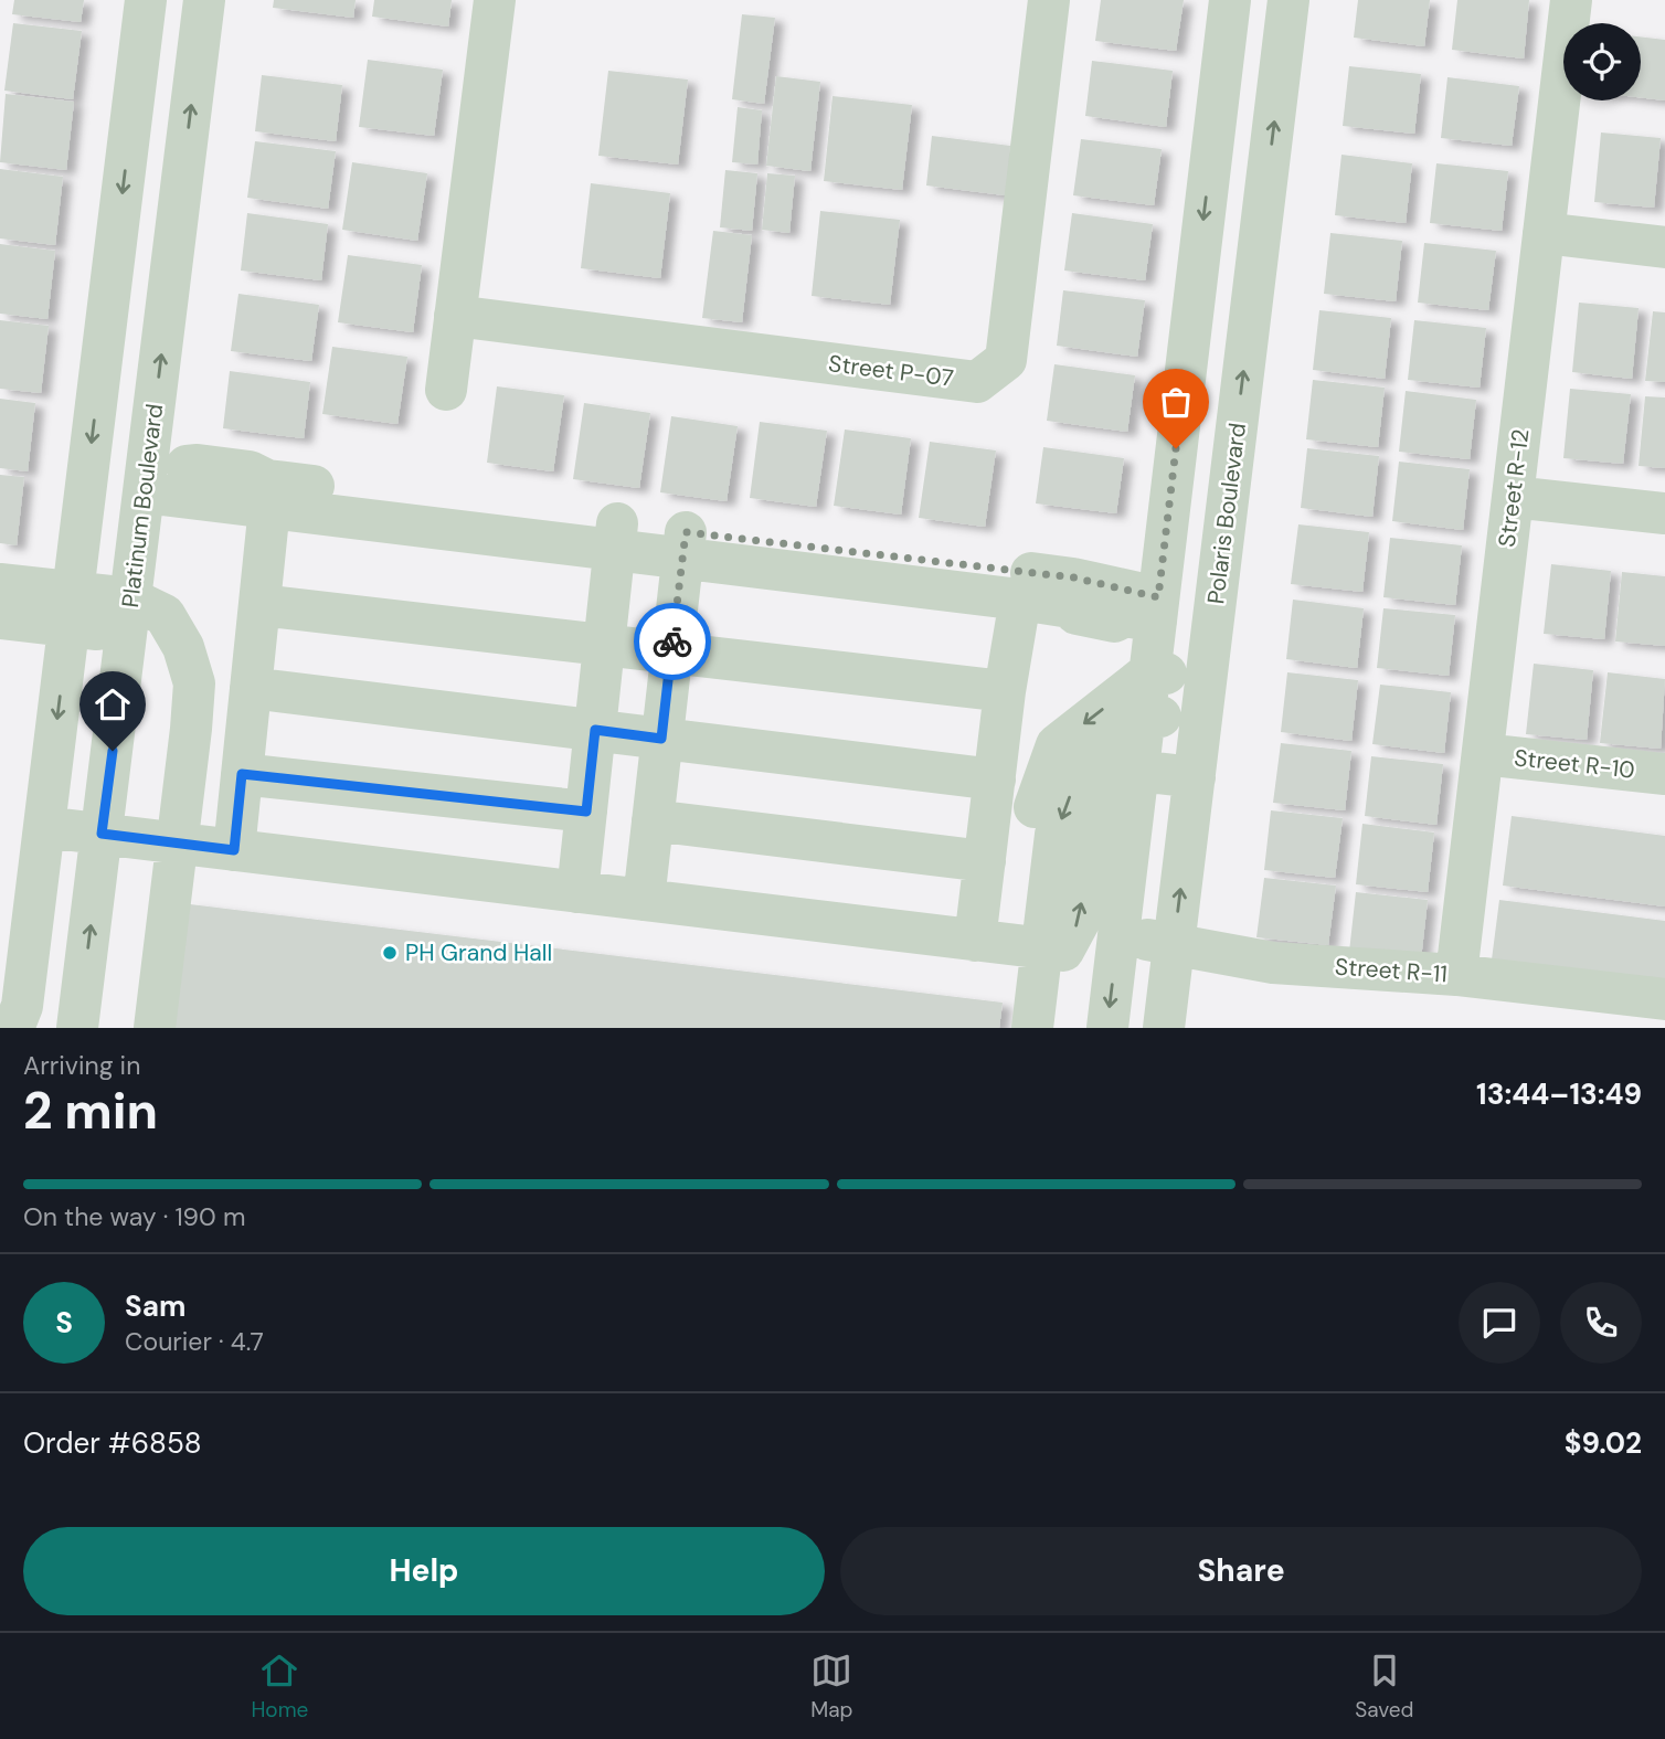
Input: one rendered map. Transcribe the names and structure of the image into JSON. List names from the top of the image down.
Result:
{
  "streets": {
    "street": [
      "Street P-07",
      "Street R-12",
      "Platinum Boulevard",
      "Polaris Boulevard",
      "Street R-10",
      "Street R-11"
    ]
  },
  "crossings": [
    ["Street R-12", "Street R-10"],
    ["Street R-12", "Street R-11"],
    ["Polaris Boulevard", "Street R-11"]
  ],
  "places": ["PH Grand Hall"],
  "page": {
    "heading": ["2 min", "Arriving in", "13:44–13:49"],
    "panel": [
      "Sam",
      "Courier · 4.7",
      "Order #6858",
      "$9.02"
    ],
    "bar": "On the way · 190 m",
    "round": "S",
    "buttons": ["Help", "Share"],
    "tabs": ["Home", "Map", "Saved"]
  }
}
